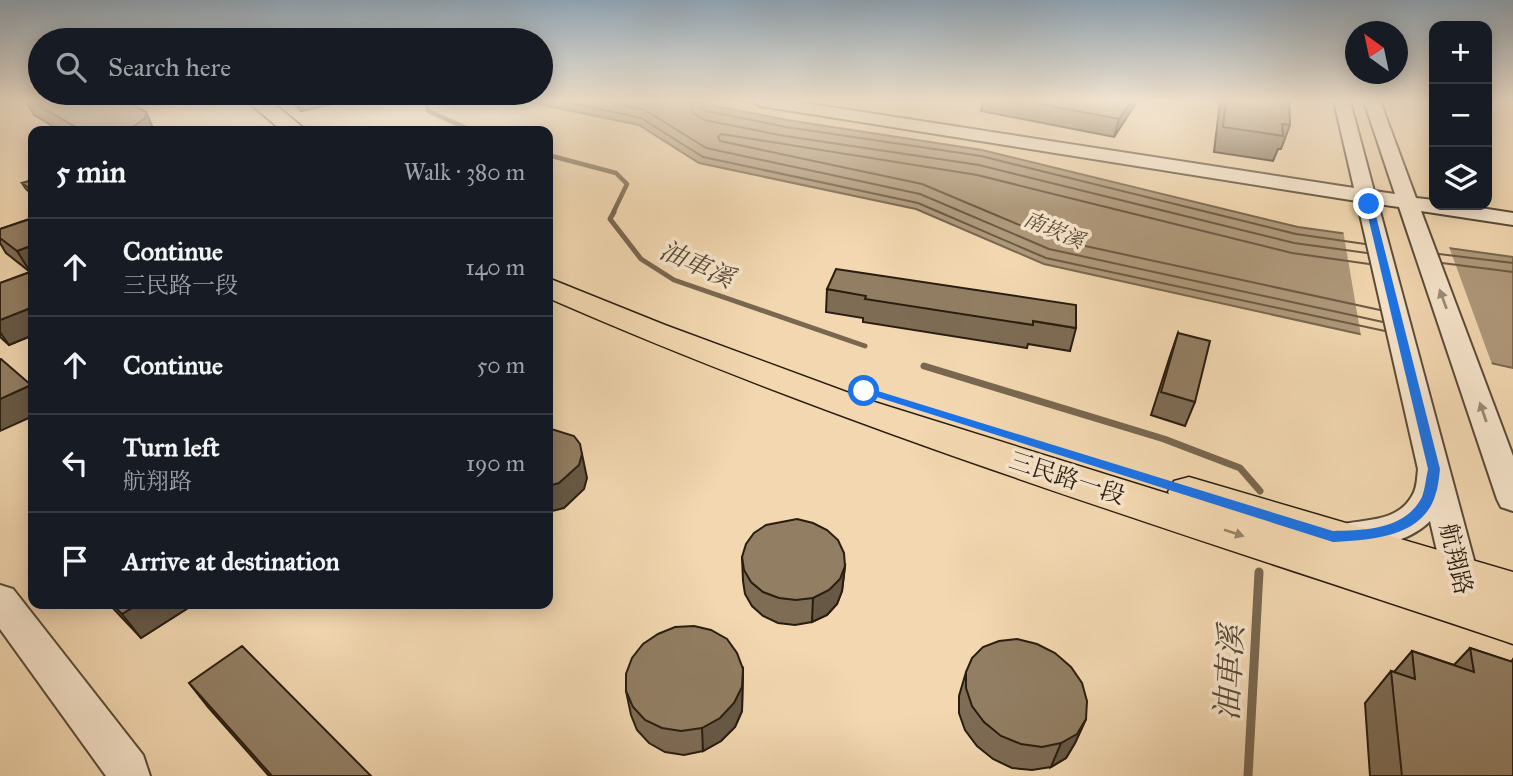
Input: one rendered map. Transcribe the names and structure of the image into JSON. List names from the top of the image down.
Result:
{
  "streets": {
    "main road": ["三民路一段"],
    "street": ["航翔路"]
  },
  "crossings": [
    ["三民路一段", "航翔路"]
  ],
  "water": ["南崁溪", "油車溪"],
  "north": "top left",
  "page": {
    "map_buttons": ["+", "−"],
    "search": "Search here",
    "heading": ["5 min", "Walk · 380 m"],
    "list": [
      ["Continue", "三民路一段", "140 m"],
      ["Continue", "50 m"],
      ["Turn left", "航翔路", "190 m"],
      "Arrive at destination"
    ]
  }
}
